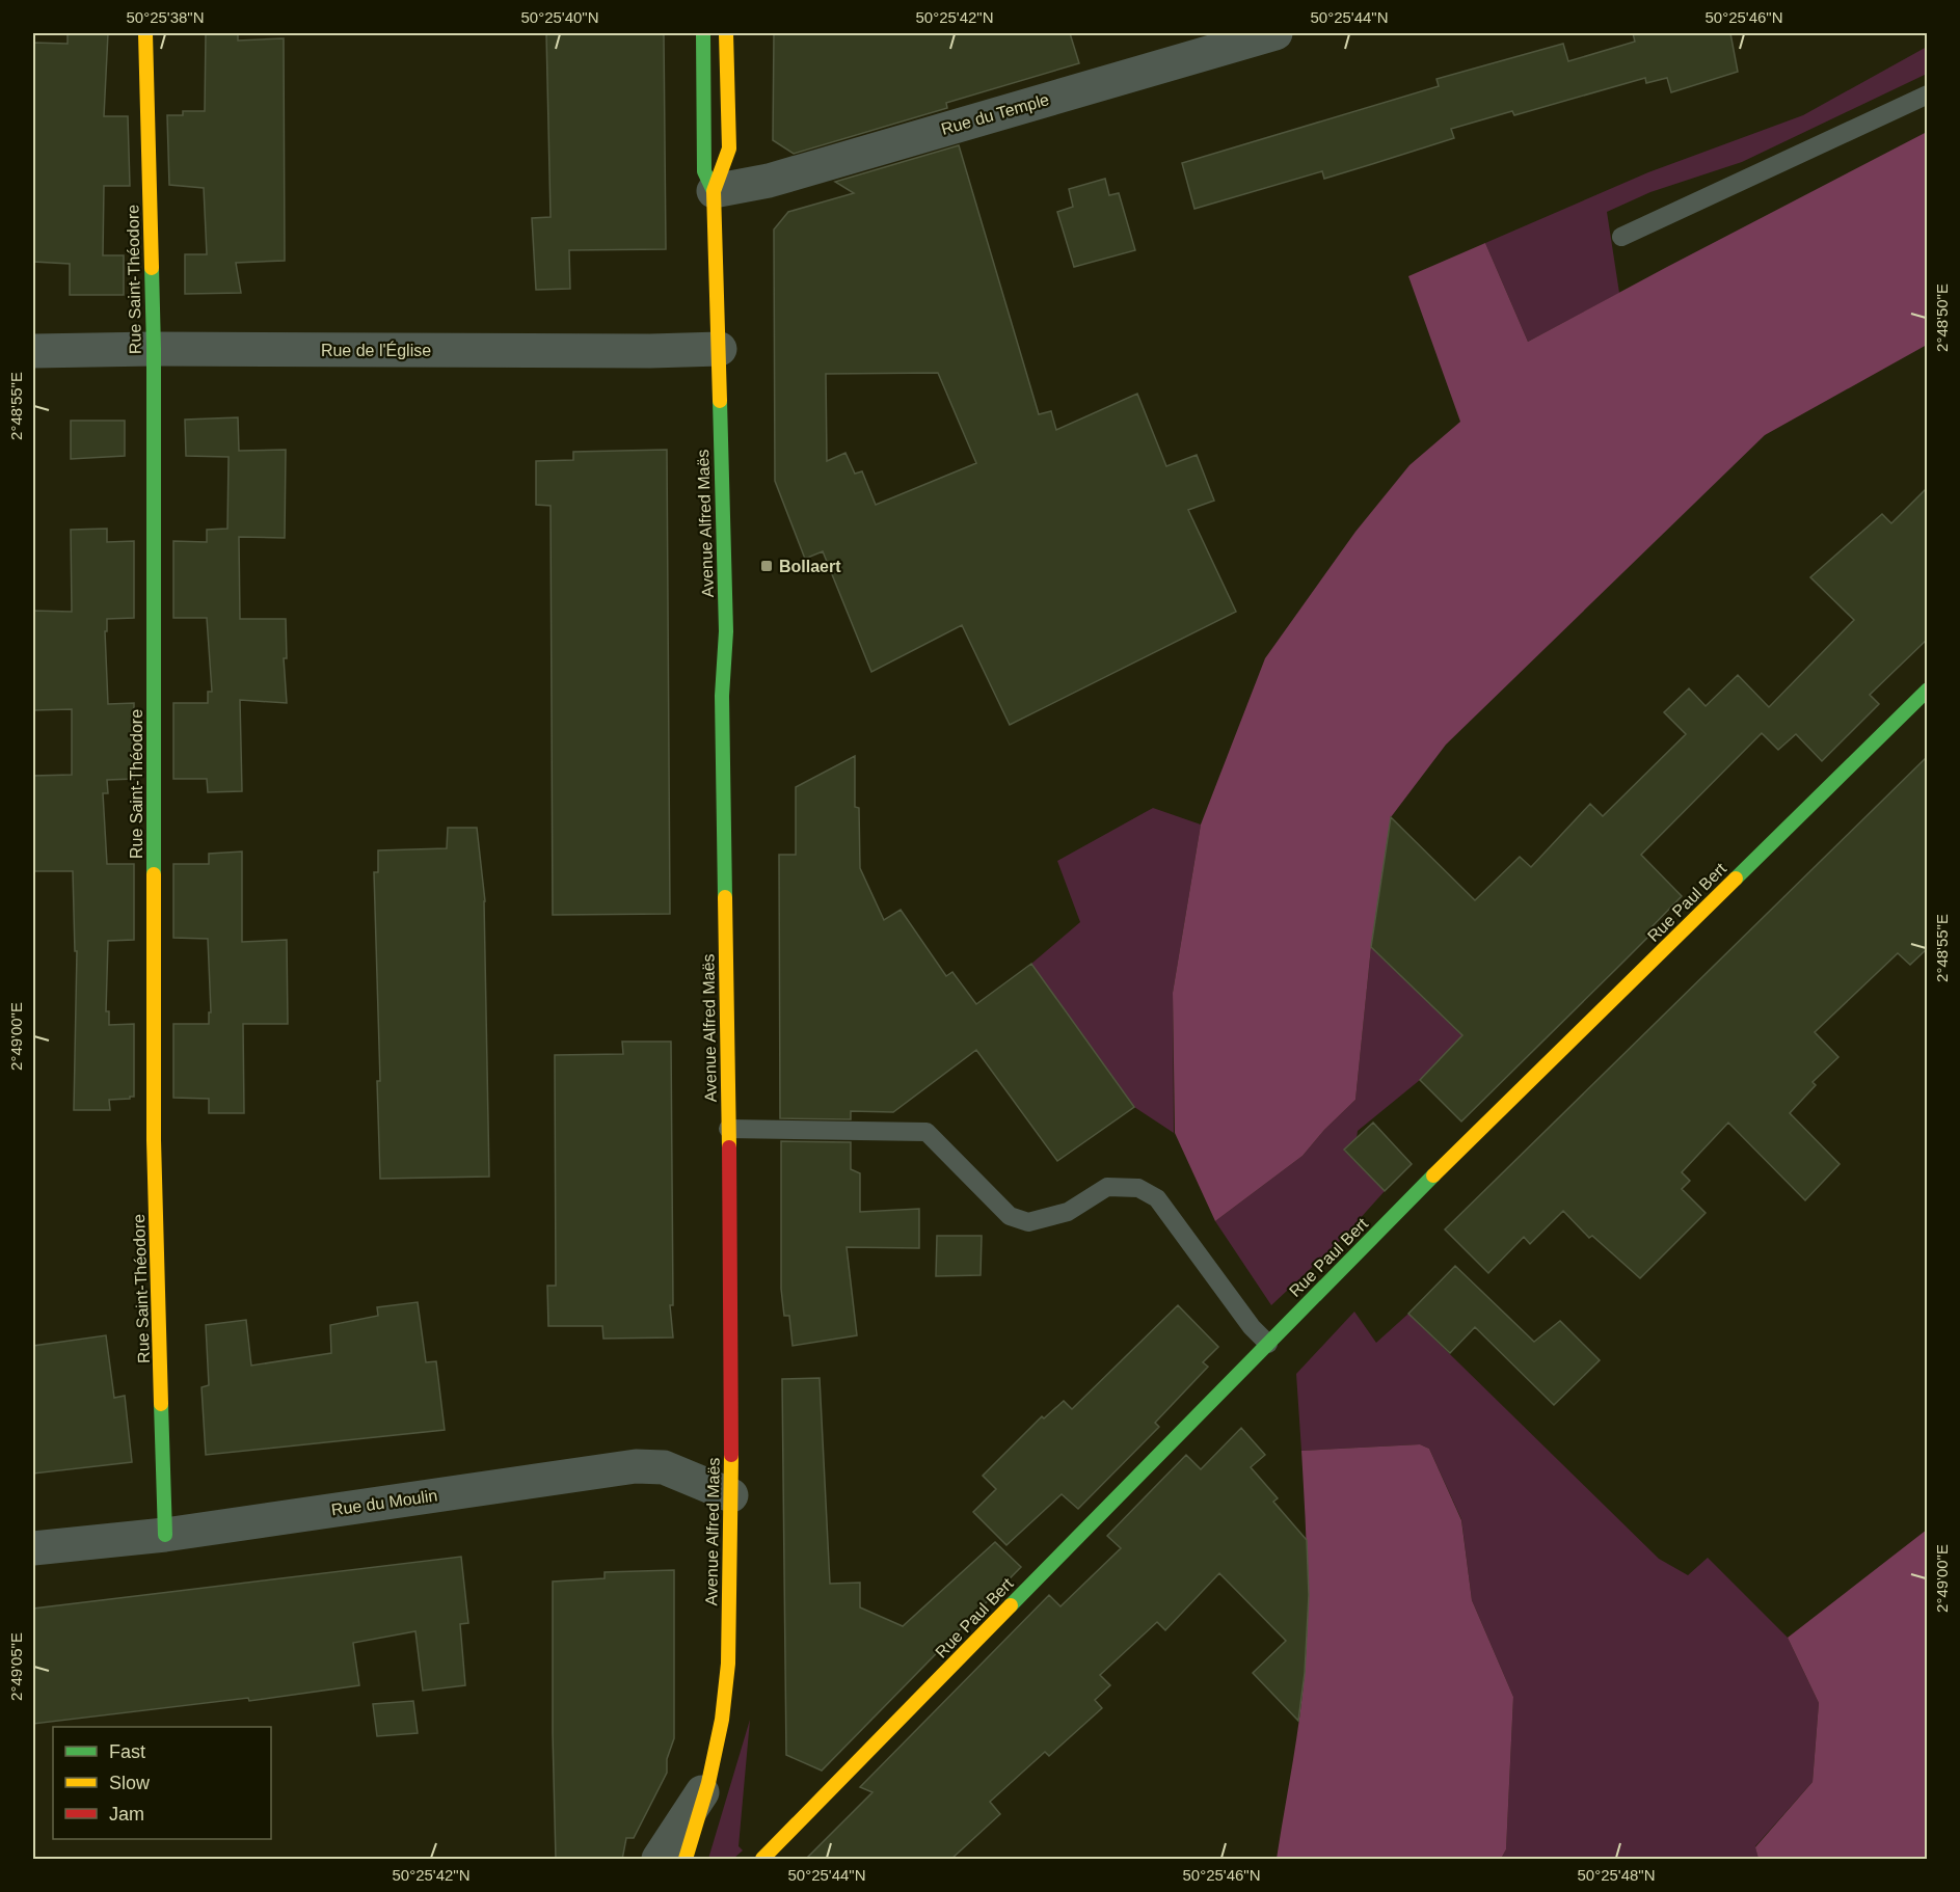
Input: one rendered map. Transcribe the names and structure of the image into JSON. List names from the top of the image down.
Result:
{
  "streets": {
    "street": [
      "Rue du Temple",
      "Rue Saint-Théodore",
      "Rue de l'Église",
      "Avenue Alfred Maës",
      "Rue Paul Bert",
      "Rue du Moulin"
    ]
  },
  "crossings": [
    ["Rue du Temple", "Avenue Alfred Maës"],
    ["Rue Saint-Théodore", "Rue de l'Église"],
    ["Rue Saint-Théodore", "Rue du Moulin"],
    ["Rue de l'Église", "Avenue Alfred Maës"],
    ["Avenue Alfred Maës", "Rue du Moulin"]
  ],
  "places": {
    "transit": ["Bollaert"]
  },
  "legend": ["Fast", "Slow", "Jam"],
  "coordinates": [
    "50°25'38\"N",
    "50°25'40\"N",
    "50°25'42\"N",
    "50°25'44\"N",
    "50°25'46\"N",
    "2°48'50\"E",
    "2°48'55\"E",
    "2°49'00\"E",
    "2°49'05\"E",
    "50°25'48\"N"
  ]
}
